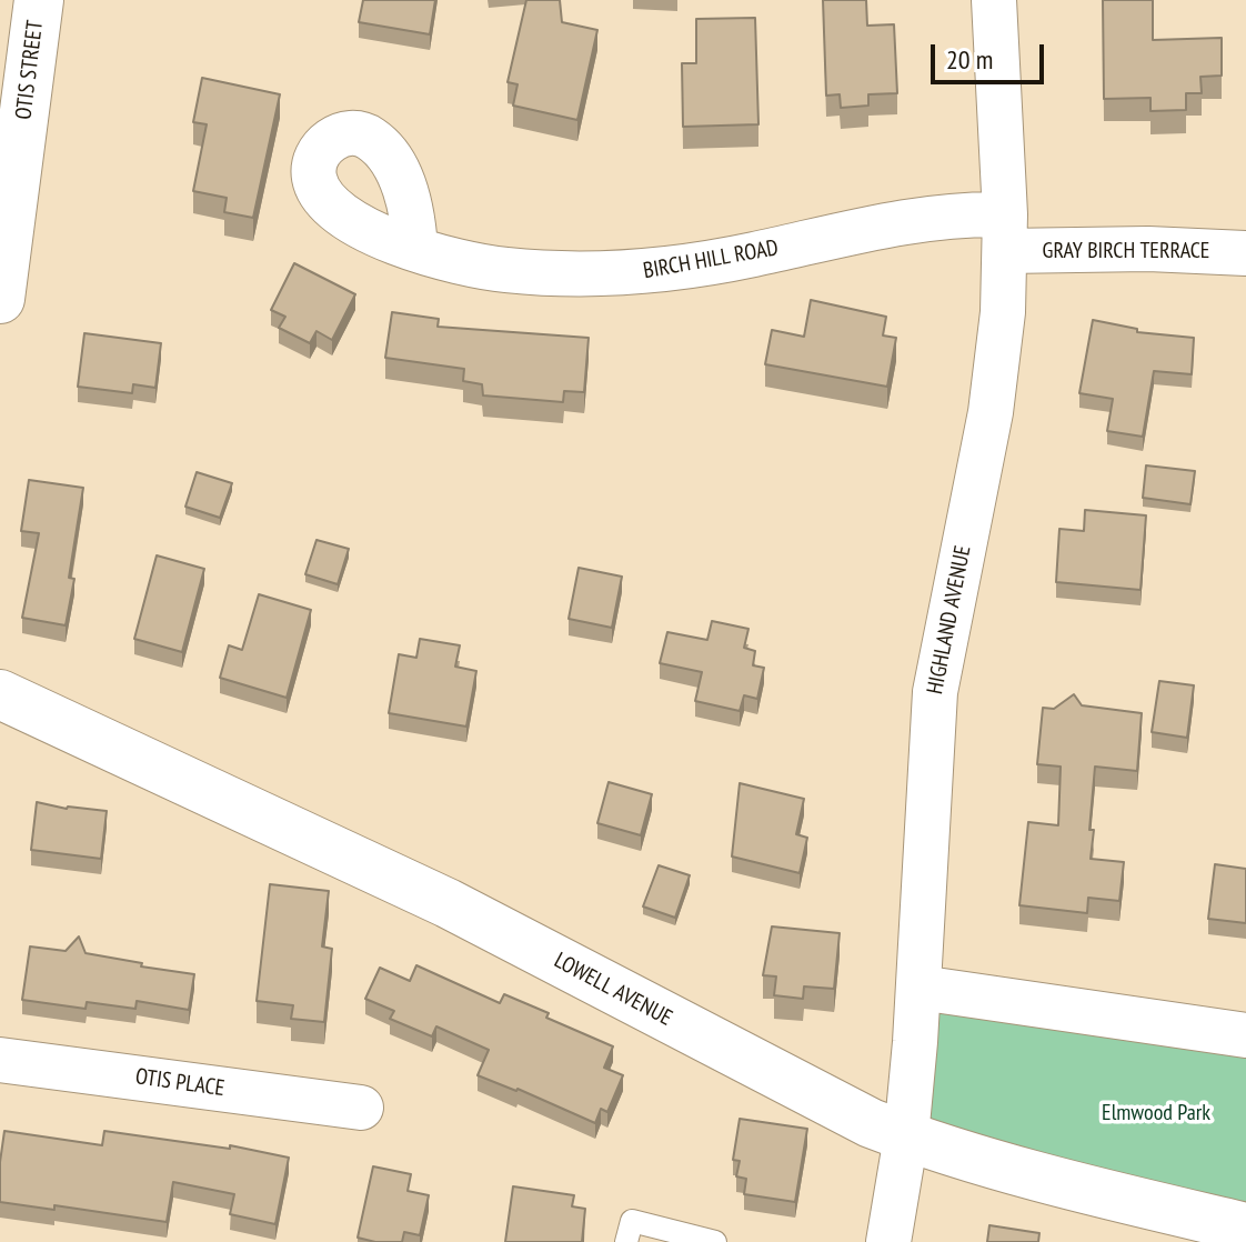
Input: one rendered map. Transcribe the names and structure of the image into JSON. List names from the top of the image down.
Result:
{
  "streets": {
    "street": [
      "OTIS STREET",
      "GRAY BIRCH TERRACE",
      "BIRCH HILL ROAD",
      "HIGHLAND AVENUE",
      "LOWELL AVENUE",
      "OTIS PLACE"
    ]
  },
  "crossings": [
    ["GRAY BIRCH TERRACE", "BIRCH HILL ROAD"],
    ["GRAY BIRCH TERRACE", "HIGHLAND AVENUE"],
    ["BIRCH HILL ROAD", "HIGHLAND AVENUE"],
    ["HIGHLAND AVENUE", "LOWELL AVENUE"]
  ],
  "parks": ["Elmwood Park"],
  "scale_bar": "20 m"
}
